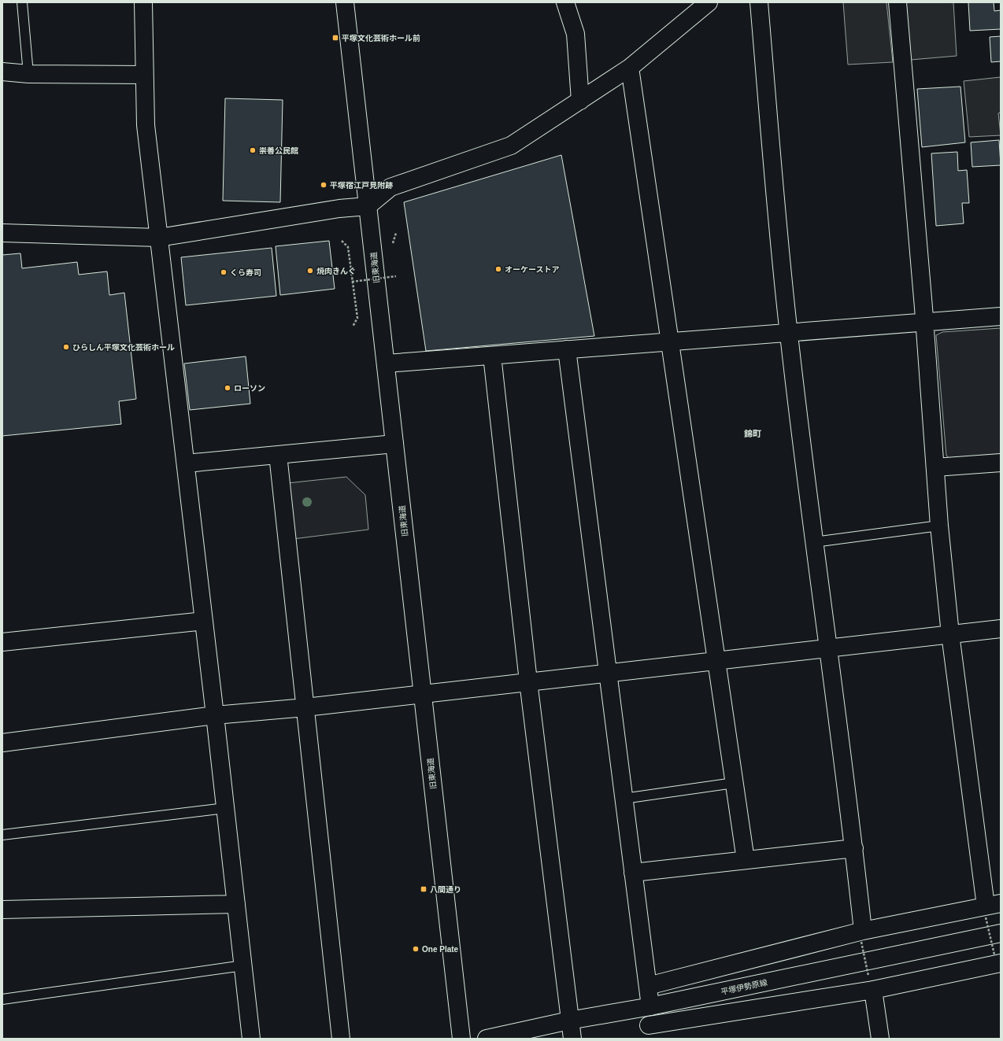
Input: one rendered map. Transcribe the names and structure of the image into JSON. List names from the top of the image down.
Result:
{
  "streets": {
    "street": ["旧東海道", "平塚伊勢原線"]
  },
  "districts": ["錦町"],
  "places": {
    "transit": ["平塚文化芸術ホール前", "八間通り"],
    "other": [
      "崇善公民館",
      "平塚宿江戸見附跡",
      "オーケーストア",
      "焼肉きんぐ",
      "くら寿司",
      "ひらしん平塚文化芸術ホール",
      "ローソン",
      "One Plate"
    ]
  }
}
